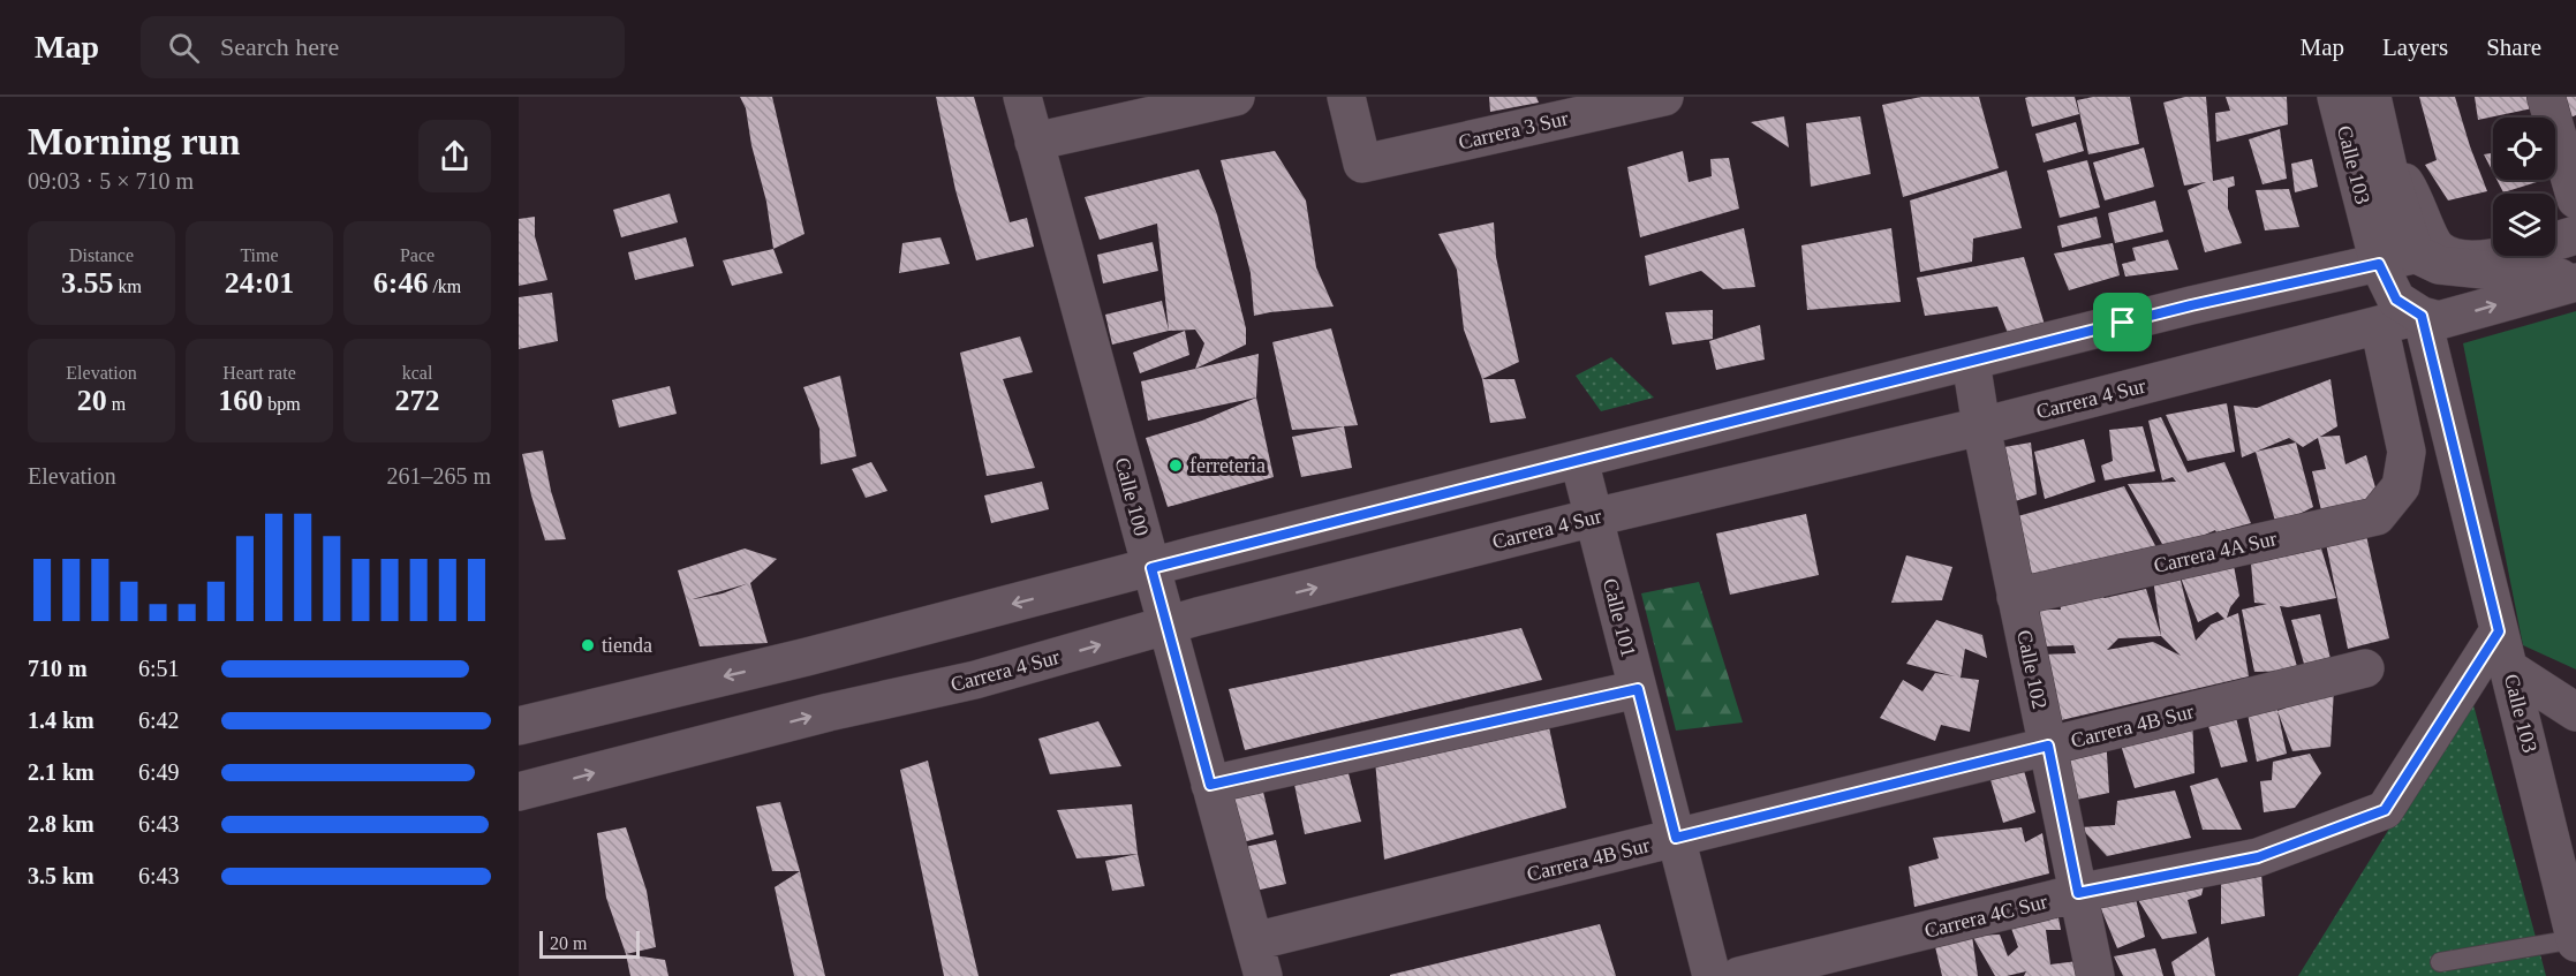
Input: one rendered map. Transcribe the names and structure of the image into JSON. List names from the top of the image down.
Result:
{
  "streets": {
    "street": [
      "Carrera 3 Sur",
      "Calle 103",
      "Carrera 4 Sur",
      "Calle 100",
      "Carrera 4A Sur",
      "Calle 101",
      "Calle 102",
      "Carrera 4B Sur",
      "Carrera 4C Sur"
    ]
  },
  "crossings": [
    ["Calle 103", "Carrera 4 Sur"],
    ["Calle 103", "Carrera 4C Sur"],
    ["Carrera 4 Sur", "Calle 100"],
    ["Carrera 4 Sur", "Carrera 4A Sur"],
    ["Carrera 4 Sur", "Calle 101"],
    ["Carrera 4 Sur", "Calle 102"],
    ["Calle 100", "Carrera 4B Sur"],
    ["Carrera 4A Sur", "Calle 102"],
    ["Calle 101", "Carrera 4B Sur"],
    ["Calle 102", "Carrera 4B Sur"],
    ["Calle 102", "Carrera 4C Sur"]
  ],
  "places": ["ferreteria", "tienda"],
  "scale_bar": "20 m",
  "page": {
    "header": "Map",
    "search": "Search here",
    "nav": ["Map", "Layers", "Share"],
    "heading": ["Morning run", "09:03 · 5 × 710 m"],
    "stats": [
      ["Distance", "3.55 km"],
      ["Time", "24:01"],
      ["Pace", "6:46 /km"],
      ["Elevation", "20 m"],
      ["Heart rate", "160 bpm"],
      ["kcal", "272"]
    ],
    "chart": ["Elevation", "261–265 m"],
    "list": [
      {
        "name": "710 m",
        "note": "6:51"
      },
      {
        "name": "1.4 km",
        "note": "6:42"
      },
      {
        "name": "2.1 km",
        "note": "6:49"
      },
      {
        "name": "2.8 km",
        "note": "6:43"
      },
      {
        "name": "3.5 km",
        "note": "6:43"
      }
    ],
    "scale": "20 m"
  }
}
